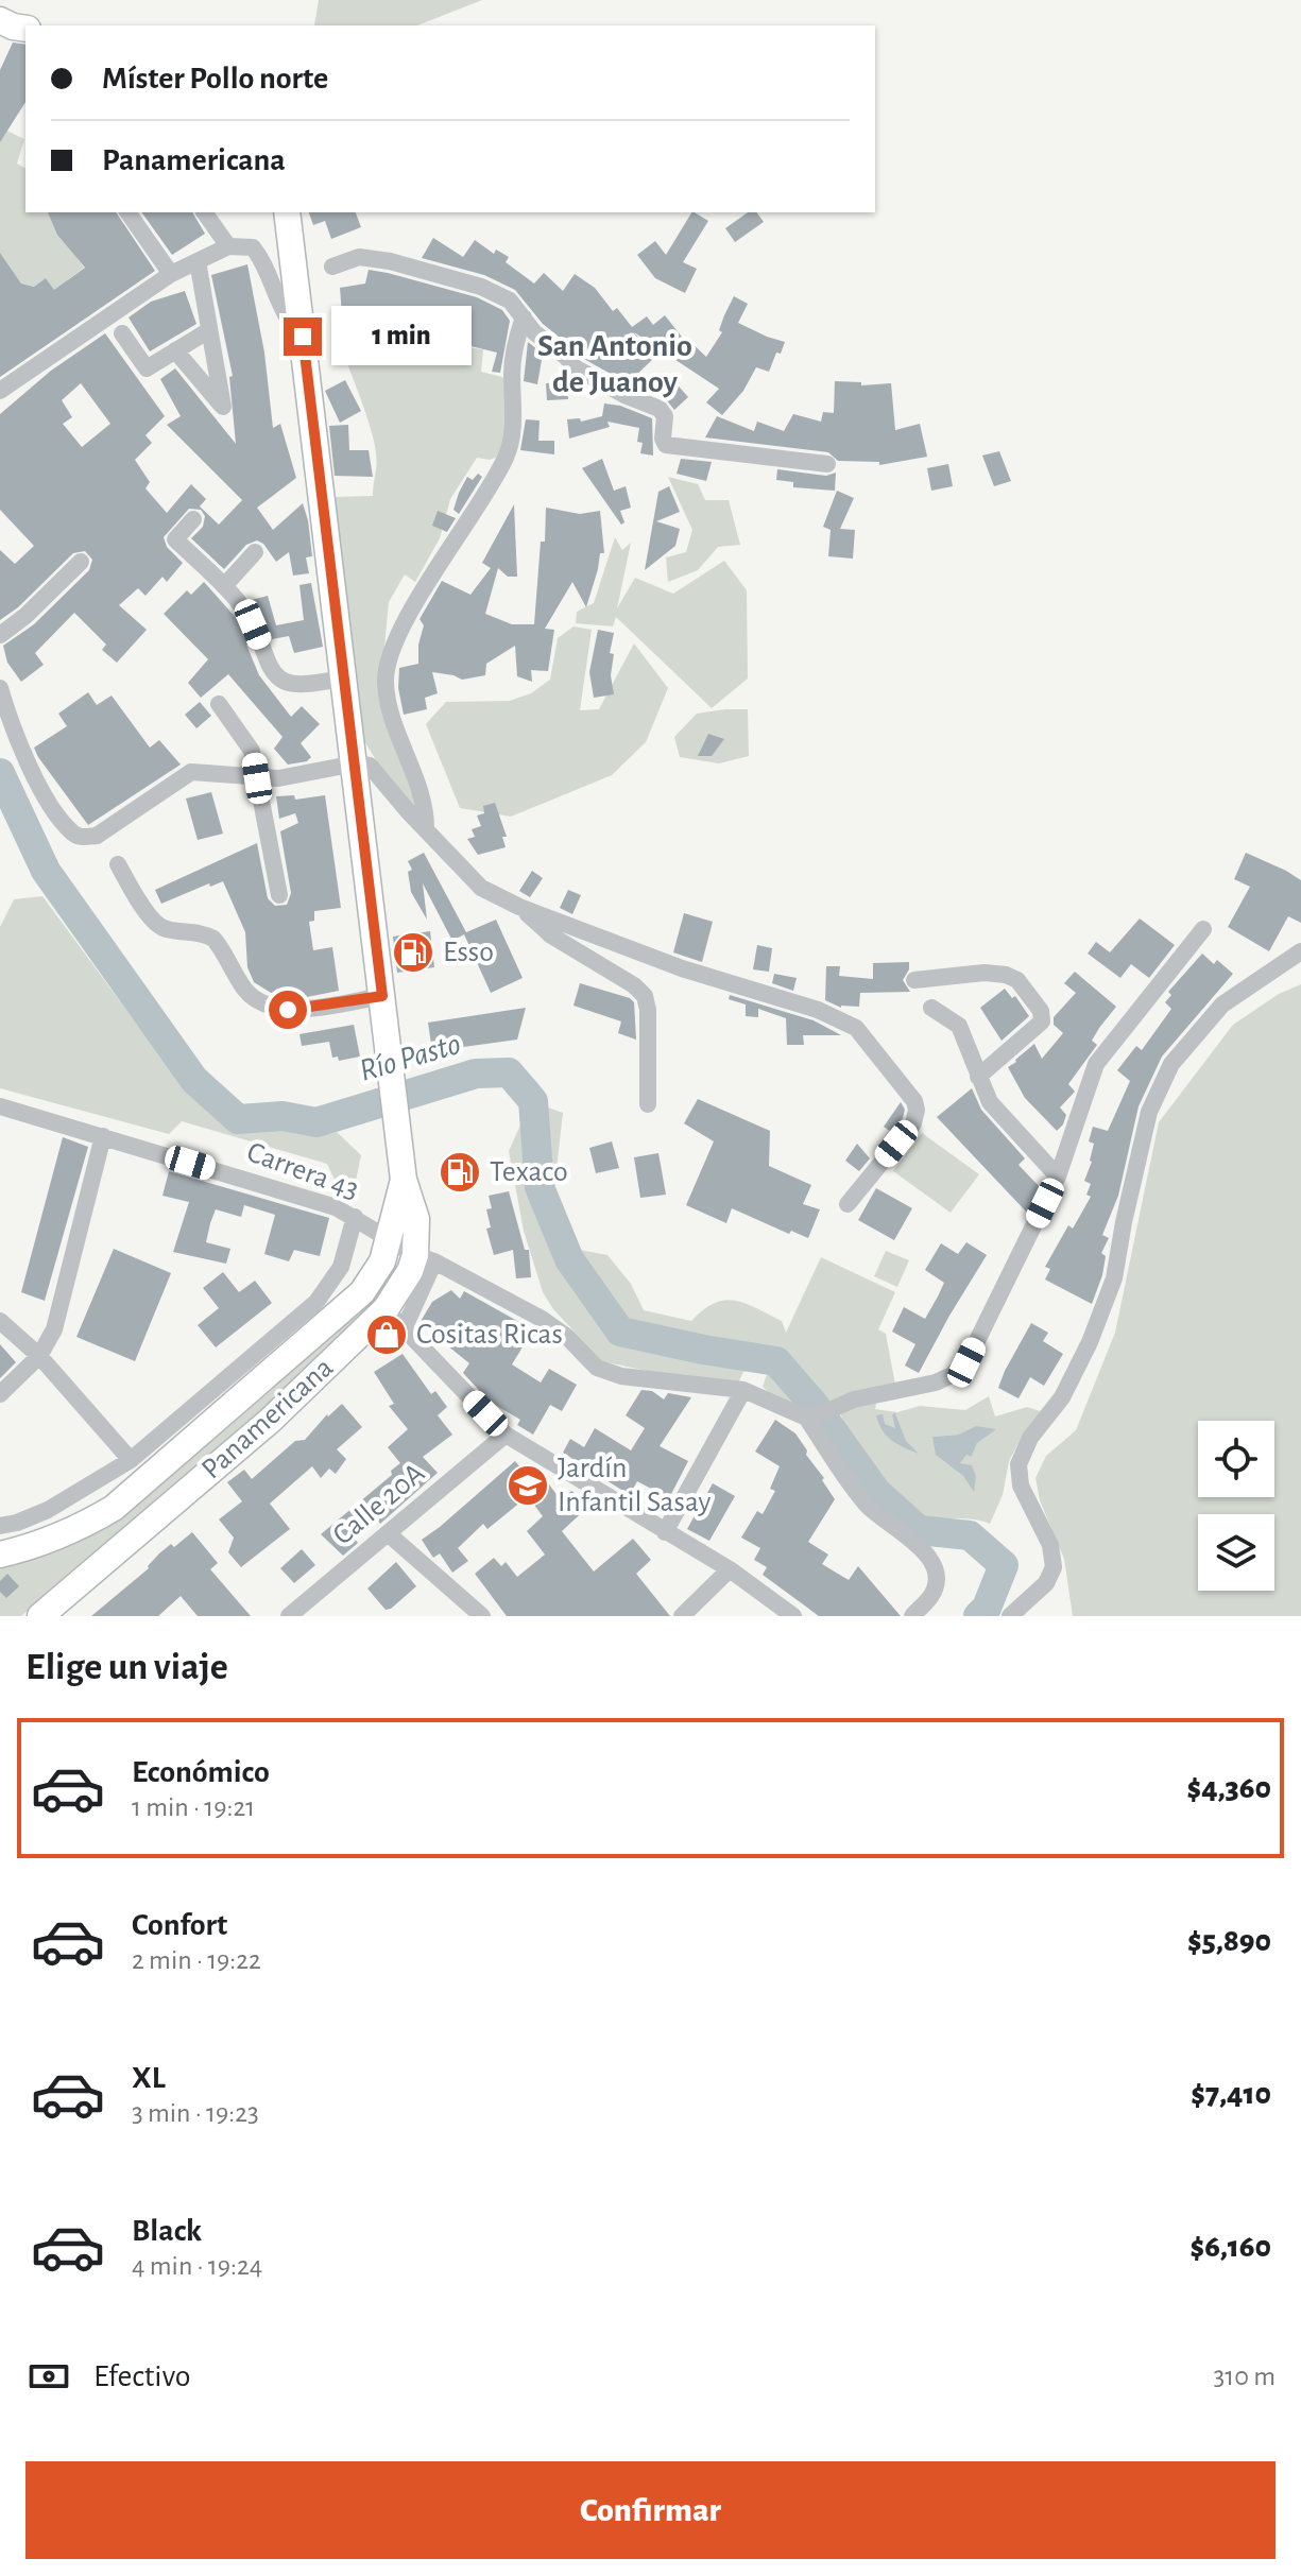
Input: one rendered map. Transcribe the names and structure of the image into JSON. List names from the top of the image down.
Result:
{
  "streets": {
    "main road": ["Panamericana"],
    "street": ["Carrera 43", "Calle 20A"]
  },
  "crossings": [
    ["Carrera 43", "Panamericana"]
  ],
  "districts": ["San Antonio de Juanoy"],
  "water": ["Río Pasto"],
  "places": {
    "fuel station": ["Esso", "Texaco"],
    "shop": ["Cositas Ricas"],
    "school or university": ["Jardín Infantil Sasay"]
  },
  "page": {
    "banner": ["Míster Pollo norte", "Panamericana"],
    "bubble": "1 min",
    "heading": "Elige un viaje",
    "list": [
      {
        "name": "Económico",
        "note": "1 min · 19:21",
        "value": "$4,360"
      },
      {
        "name": "Confort",
        "note": "2 min · 19:22",
        "value": "$5,890"
      },
      {
        "name": "XL",
        "note": "3 min · 19:23",
        "value": "$7,410"
      },
      {
        "name": "Black",
        "note": "4 min · 19:24",
        "value": "$6,160"
      }
    ],
    "pay": ["Efectivo", "310 m"],
    "buttons": "Confirmar"
  }
}
